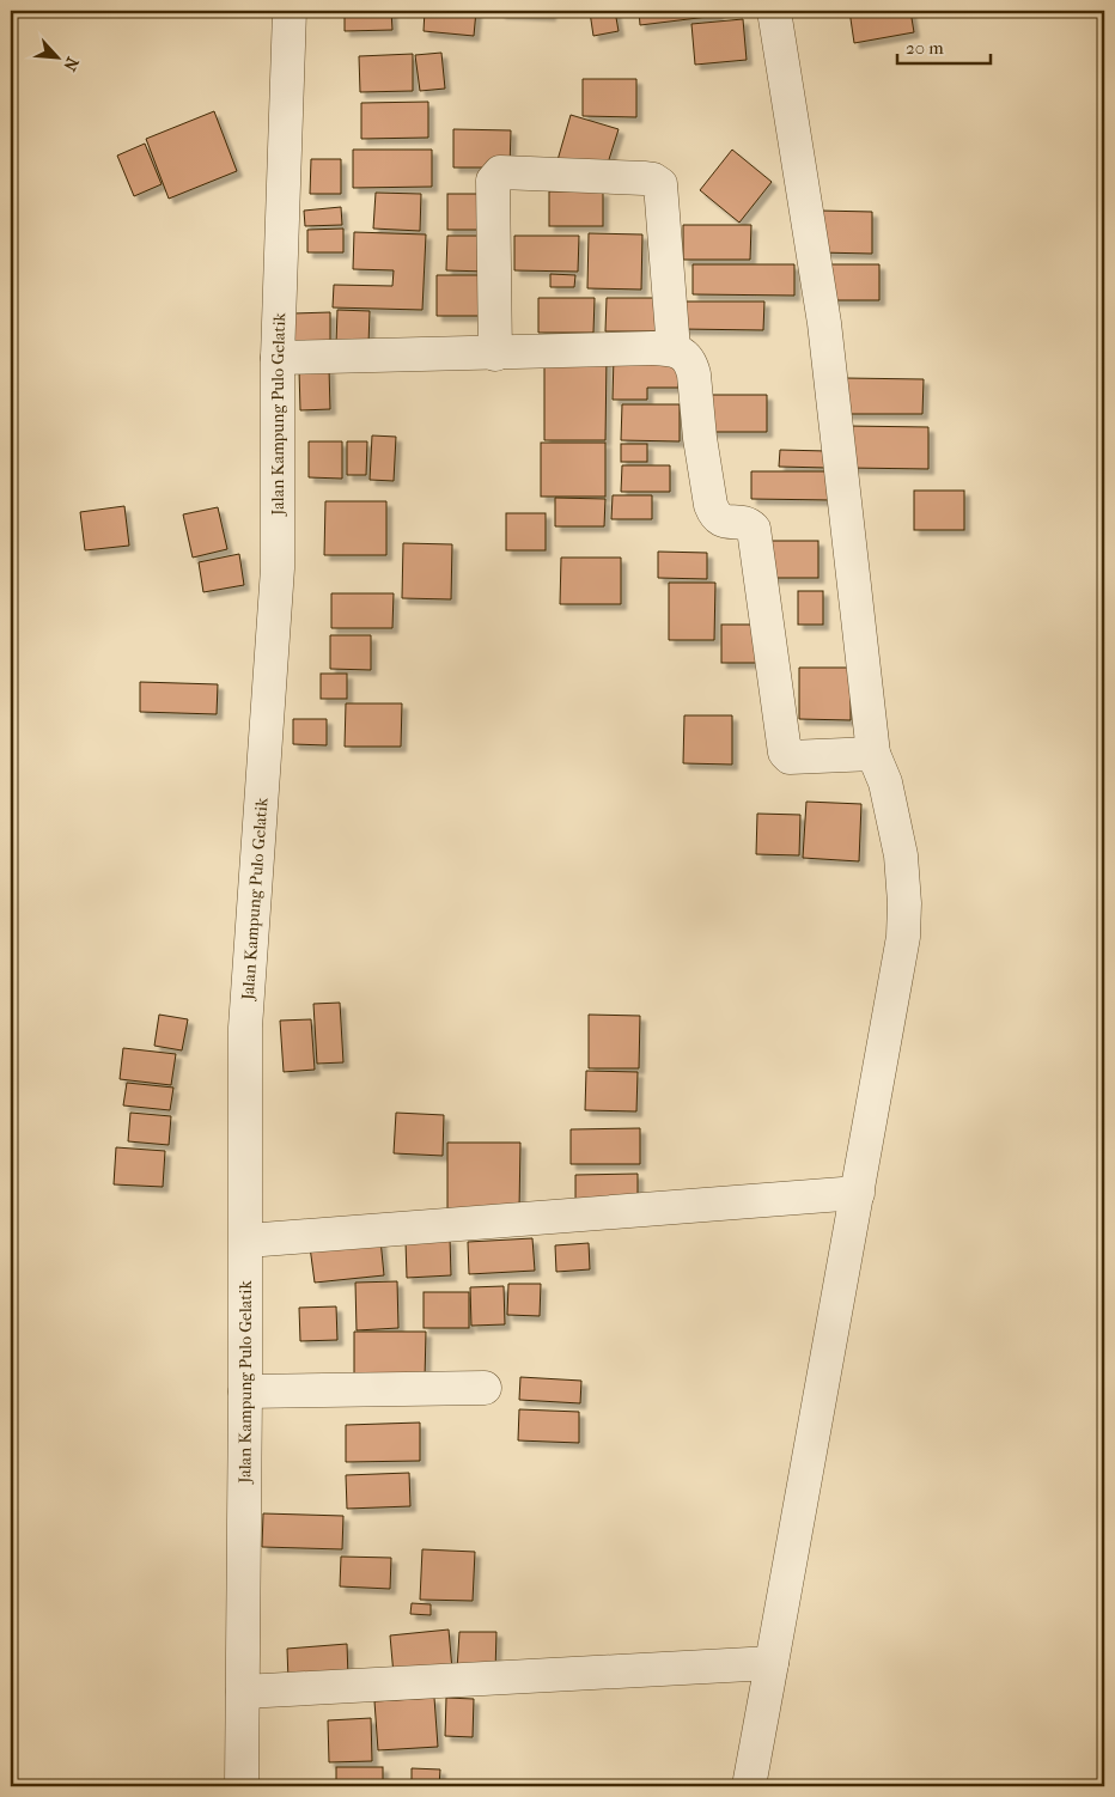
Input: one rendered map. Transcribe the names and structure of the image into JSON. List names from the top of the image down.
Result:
{
  "streets": {
    "street": ["Jalan Kampung Pulo Gelatik"]
  },
  "scale_bar": "20 m",
  "north": "bottom right"
}
